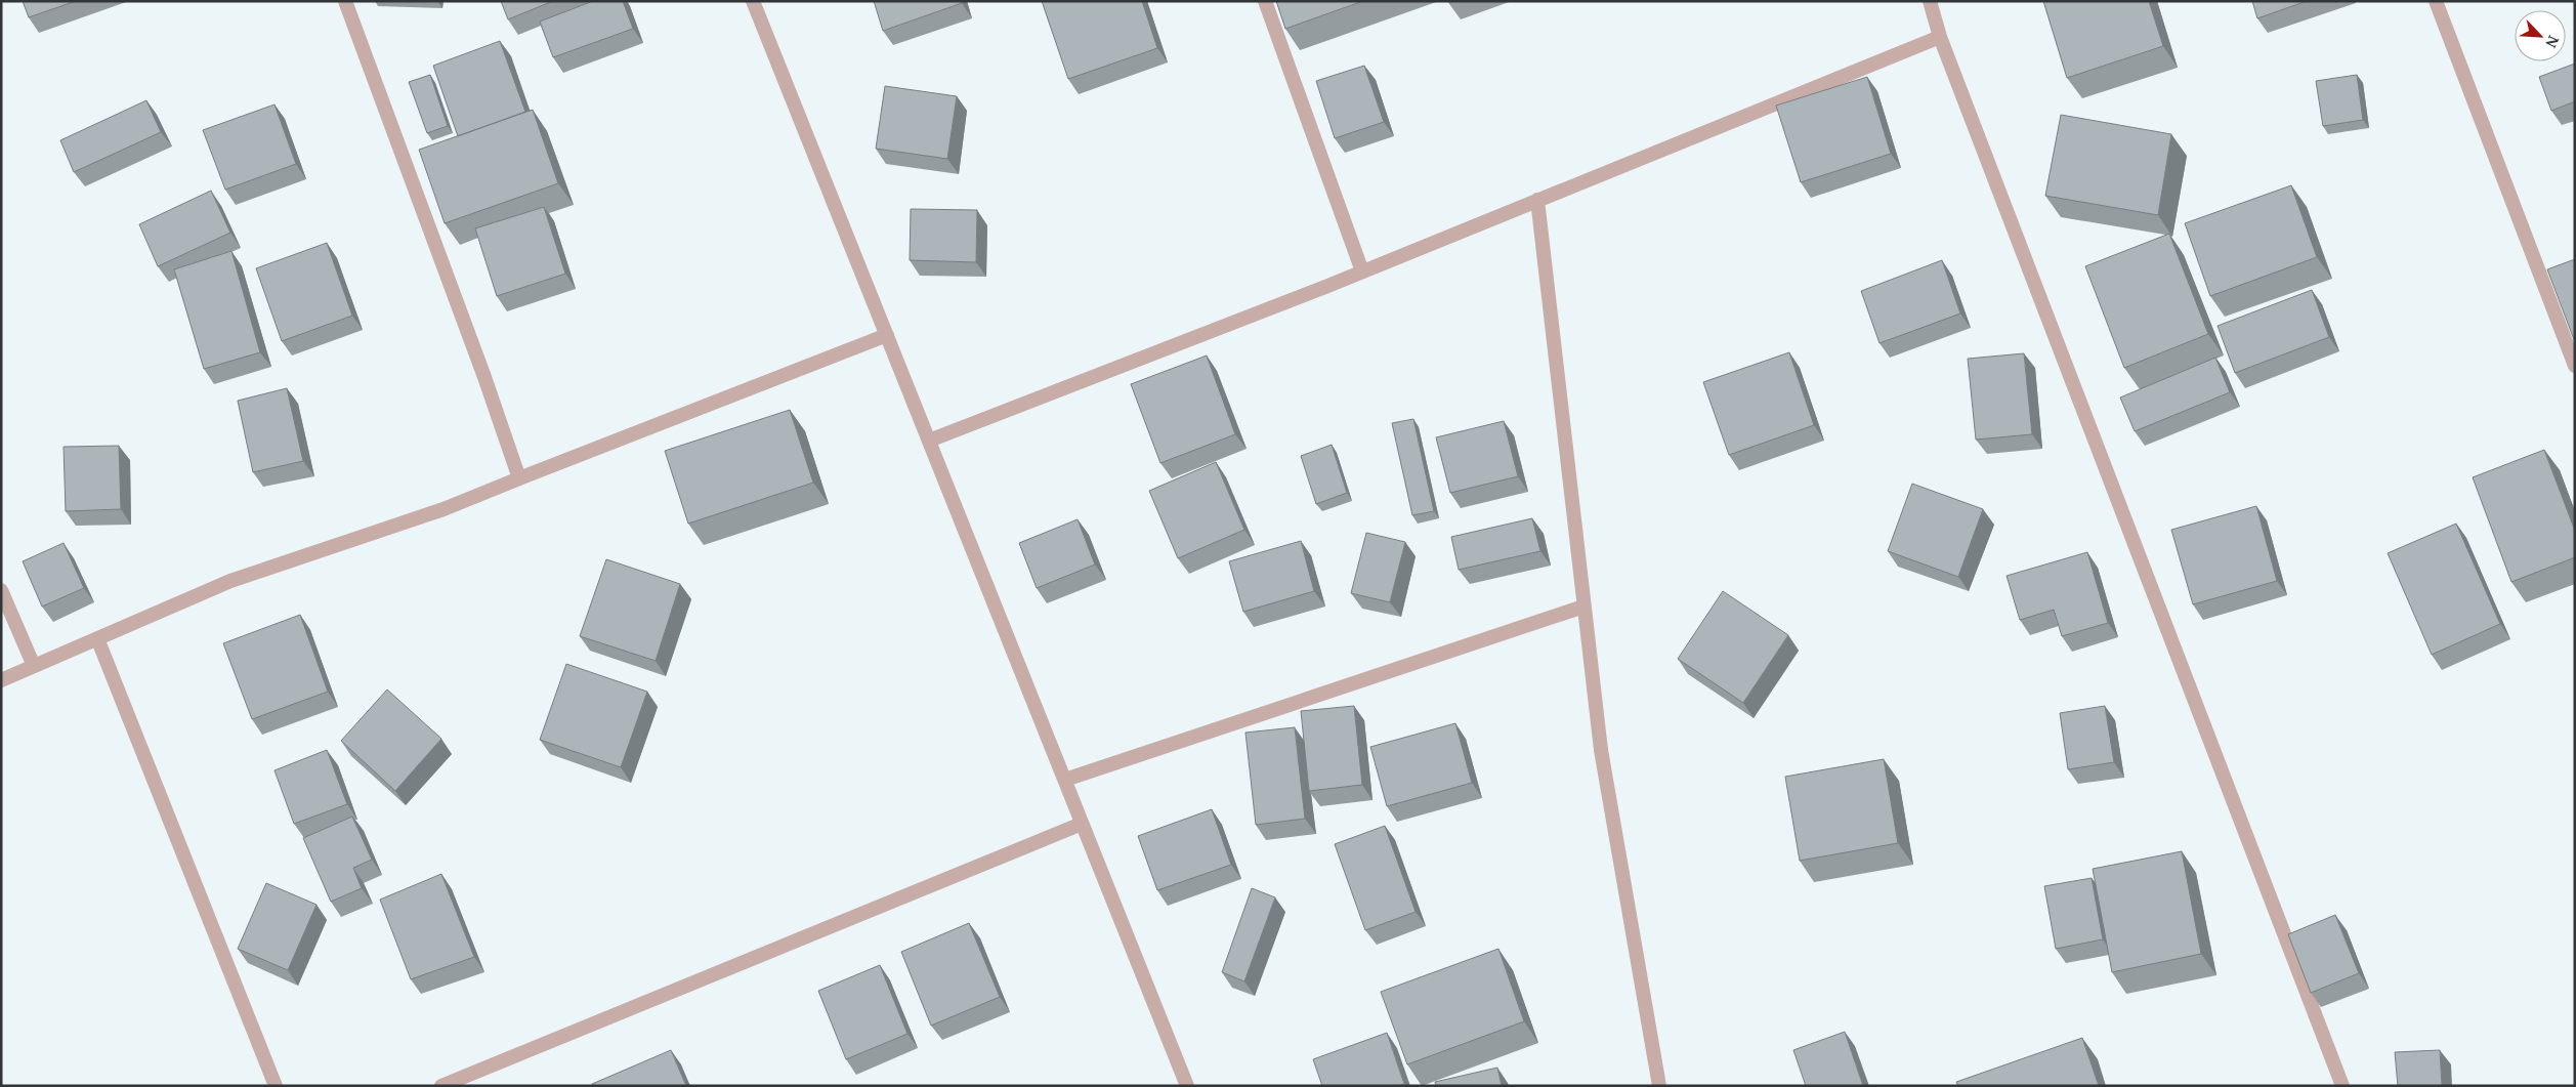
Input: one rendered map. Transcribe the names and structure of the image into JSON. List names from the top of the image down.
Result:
{
  "north": "bottom right"
}
